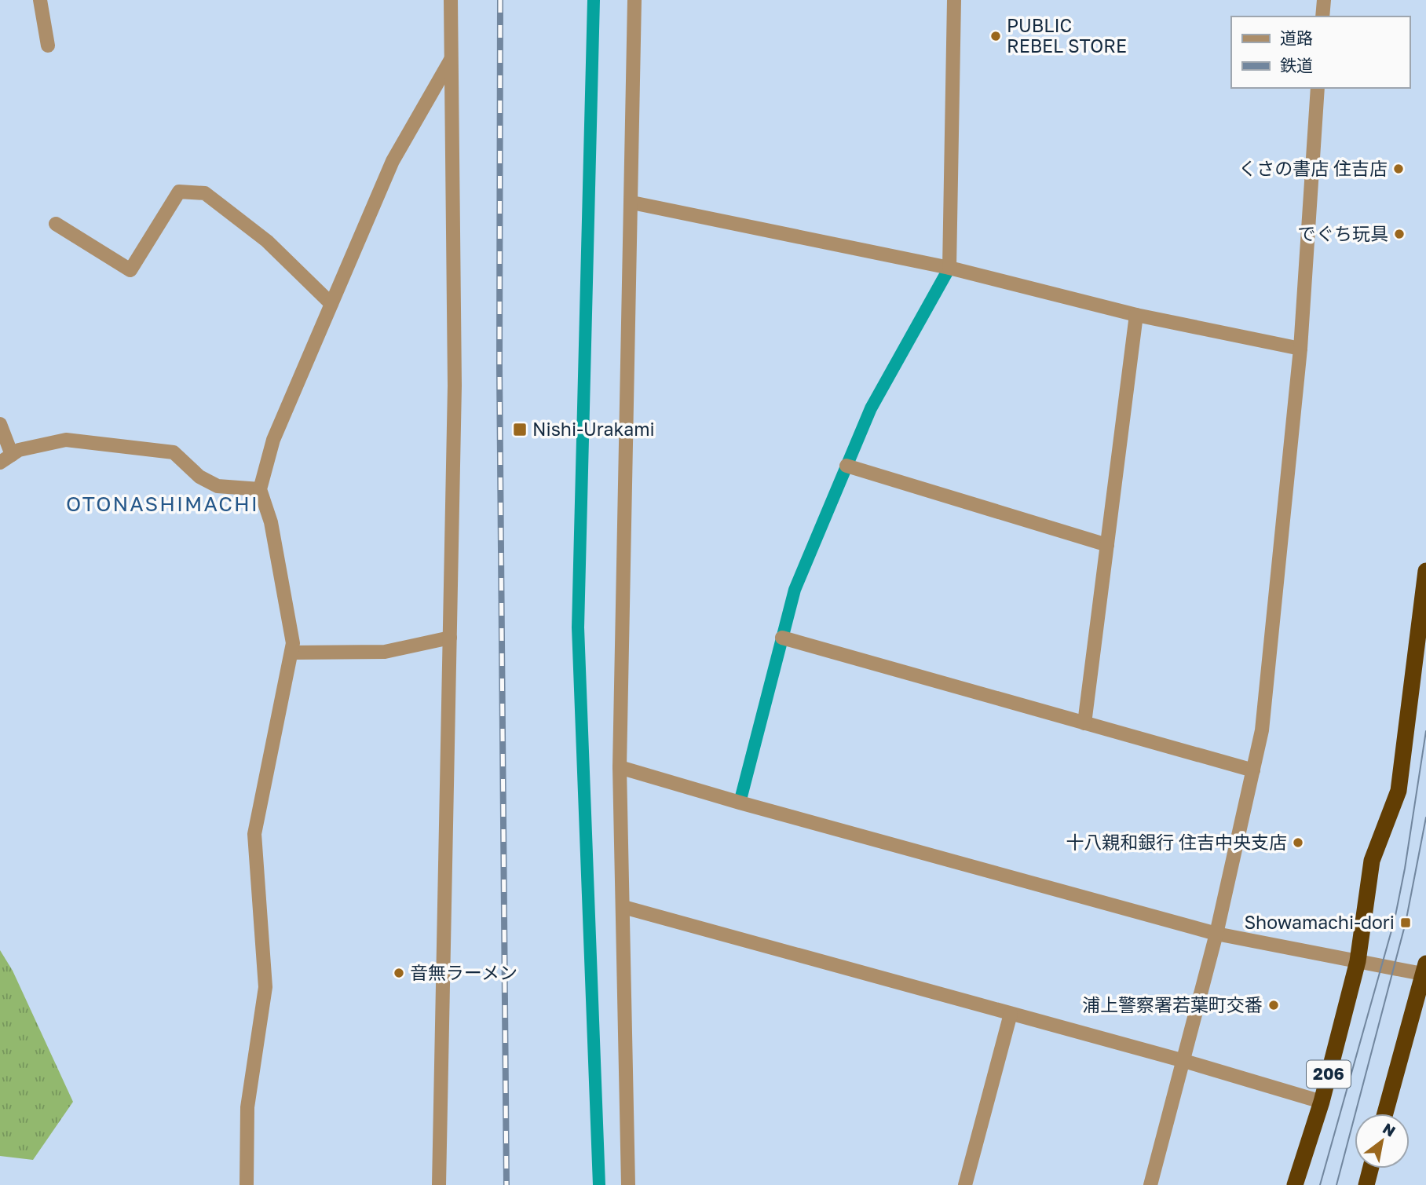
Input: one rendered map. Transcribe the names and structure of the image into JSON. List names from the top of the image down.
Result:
{
  "streets": {
    "highway": ["206"]
  },
  "districts": ["OTONASHIMACHI"],
  "places": {
    "other": [
      "PUBLIC REBEL STORE",
      "くさの書店 住吉店",
      "でぐち玩具",
      "十八親和銀行 住吉中央支店",
      "音無ラーメン",
      "浦上警察署若葉町交番"
    ],
    "transit": ["Nishi-Urakami", "Showamachi-dori"]
  },
  "legend": ["道路", "鉄道"],
  "north": "top right"
}
